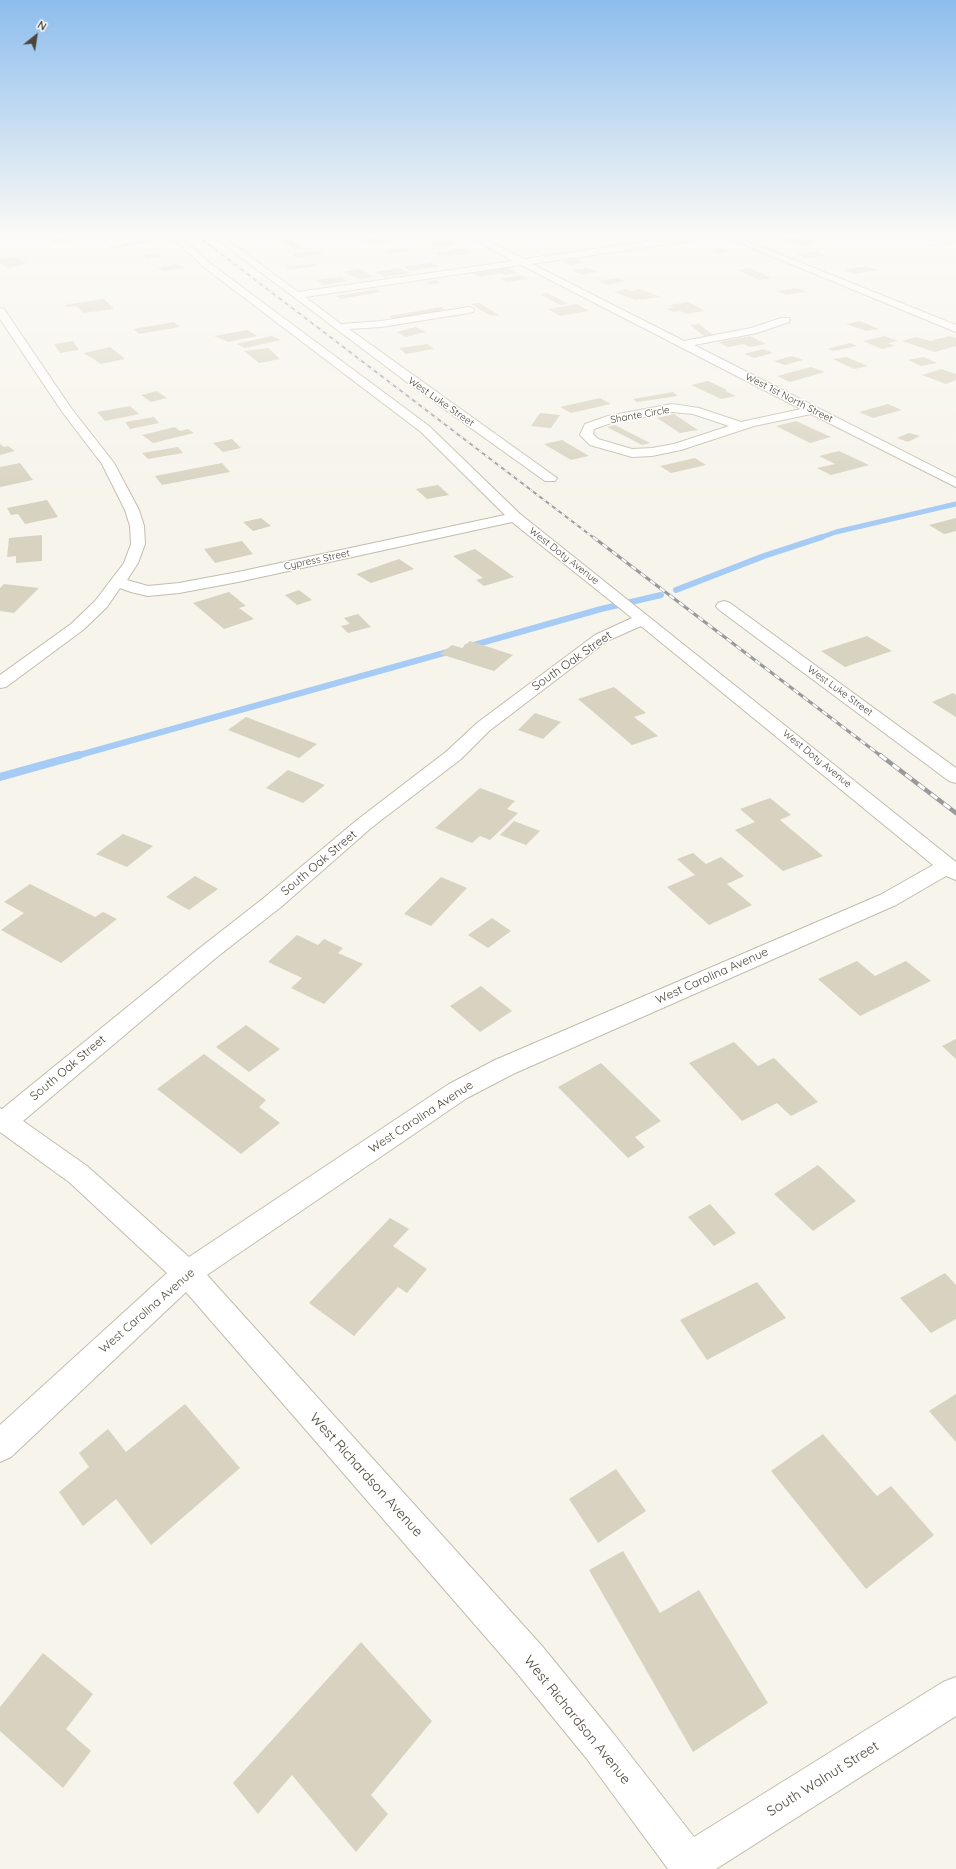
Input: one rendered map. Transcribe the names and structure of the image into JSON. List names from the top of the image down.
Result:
{
  "streets": {
    "street": [
      "West 1st North Street",
      "West Luke Street",
      "Shante Circle",
      "West Doty Avenue",
      "Cypress Street",
      "South Oak Street",
      "West Carolina Avenue",
      "West Richardson Avenue",
      "South Walnut Street"
    ]
  },
  "crossings": [
    ["West 1st North Street", "Shante Circle"],
    ["West Doty Avenue", "Cypress Street"],
    ["West Doty Avenue", "South Oak Street"],
    ["West Doty Avenue", "West Carolina Avenue"],
    ["South Oak Street", "West Richardson Avenue"],
    ["West Carolina Avenue", "West Richardson Avenue"],
    ["West Richardson Avenue", "South Walnut Street"]
  ],
  "north": "top right"
}
